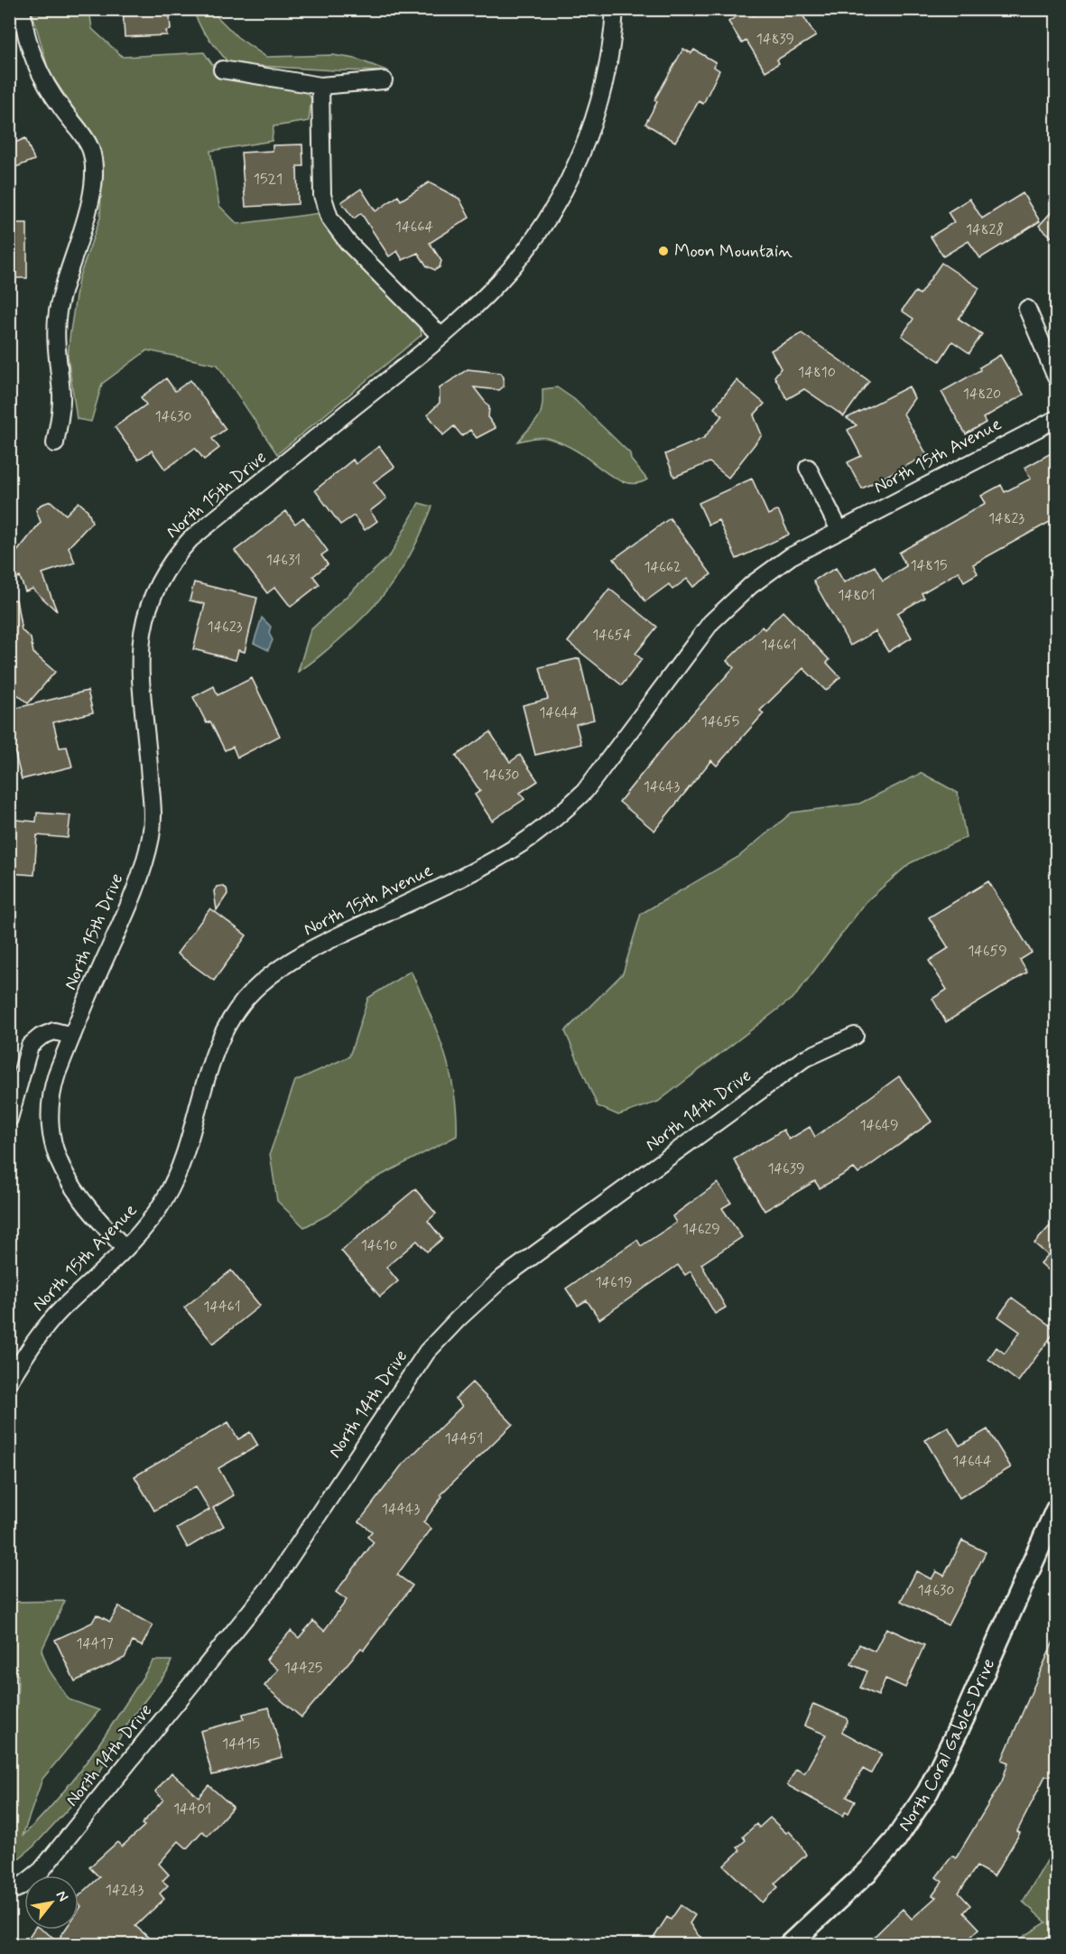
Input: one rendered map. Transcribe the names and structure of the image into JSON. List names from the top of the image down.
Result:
{
  "streets": {
    "street": [
      "North 15th Avenue",
      "North 15th Drive",
      "North 14th Drive",
      "North Coral Gables Drive"
    ]
  },
  "crossings": [
    ["North 15th Avenue", "North 15th Drive"]
  ],
  "places": ["Moon Mountain"],
  "house_numbers": [
    "14839",
    "1521",
    "14664",
    "14828",
    "14810",
    "14820",
    "14630",
    "14823",
    "14631",
    "14815",
    "14662",
    "14801",
    "14623",
    "14654",
    "14661",
    "14644",
    "14655",
    "14630",
    "14643",
    "14659",
    "14649",
    "14639",
    "14629",
    "14610",
    "14619",
    "14461",
    "14451",
    "14644",
    "14443",
    "14630",
    "14417",
    "14425",
    "14415",
    "14401",
    "14243"
  ],
  "north": "top right"
}
